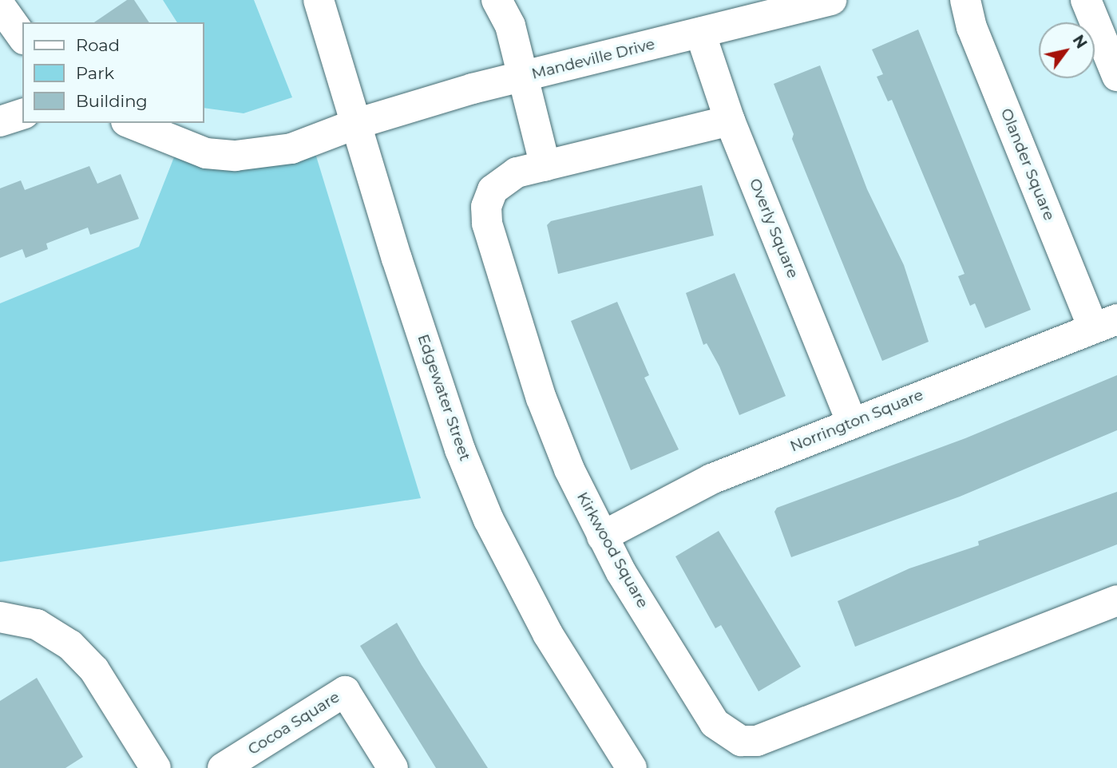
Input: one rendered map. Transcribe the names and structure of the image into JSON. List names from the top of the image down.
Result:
{
  "streets": {
    "street": [
      "Mandeville Drive",
      "Olander Square",
      "Overly Square",
      "Edgewater Street",
      "Norrington Square",
      "Kirkwood Square",
      "Cocoa Square"
    ]
  },
  "crossings": [
    ["Mandeville Drive", "Overly Square"],
    ["Mandeville Drive", "Edgewater Street"],
    ["Olander Square", "Norrington Square"],
    ["Overly Square", "Norrington Square"],
    ["Overly Square", "Kirkwood Square"],
    ["Norrington Square", "Kirkwood Square"]
  ],
  "legend": ["Road", "Park", "Building"],
  "north": "top right"
}
